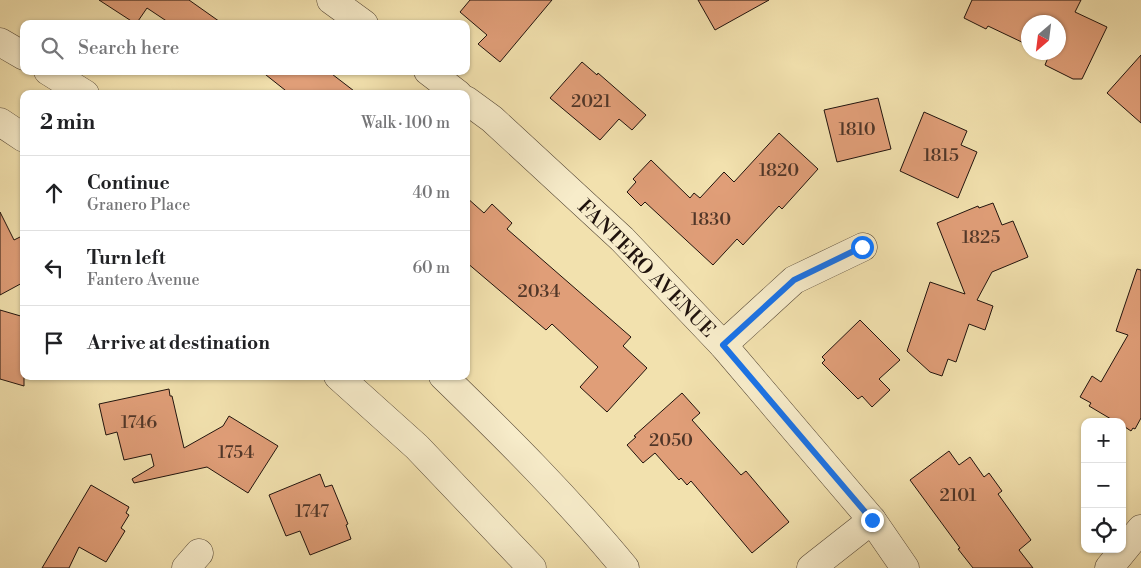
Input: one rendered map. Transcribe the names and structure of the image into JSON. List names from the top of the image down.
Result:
{
  "streets": {
    "street": ["FANTERO AVENUE"]
  },
  "house_numbers": [
    "2021",
    "1810",
    "1815",
    "1820",
    "1830",
    "1825",
    "2034",
    "1746",
    "2050",
    "1754",
    "2101",
    "1747"
  ],
  "north": "bottom left",
  "page": {
    "search": "Search here",
    "heading": ["2 min", "Walk · 100 m"],
    "list": [
      ["Continue", "Granero Place", "40 m"],
      ["Turn left", "Fantero Avenue", "60 m"],
      "Arrive at destination"
    ],
    "map_buttons": ["+", "−"]
  }
}
